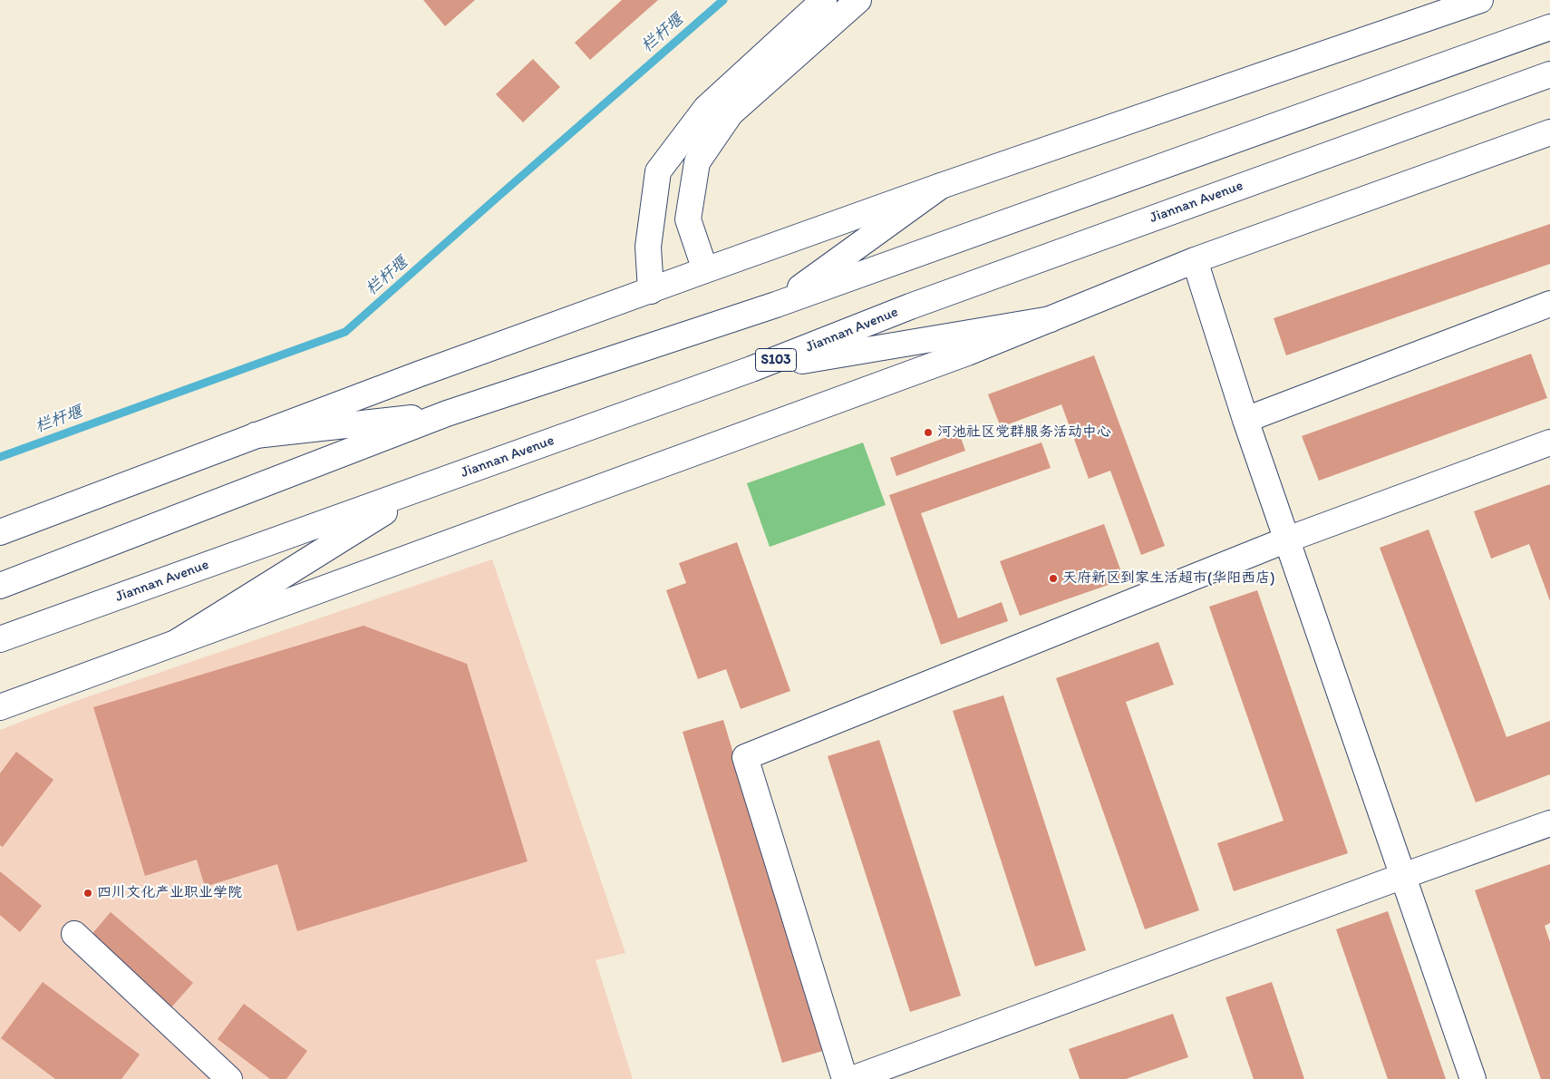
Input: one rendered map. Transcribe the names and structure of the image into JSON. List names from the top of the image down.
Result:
{
  "streets": {
    "main road": ["Jiannan Avenue", "S103"]
  },
  "water": ["栏杆堰"],
  "places": ["河池社区党群服务活动中心", "天府新区到家生活超市(华阳西店)", "四川文化产业职业学院"]
}
